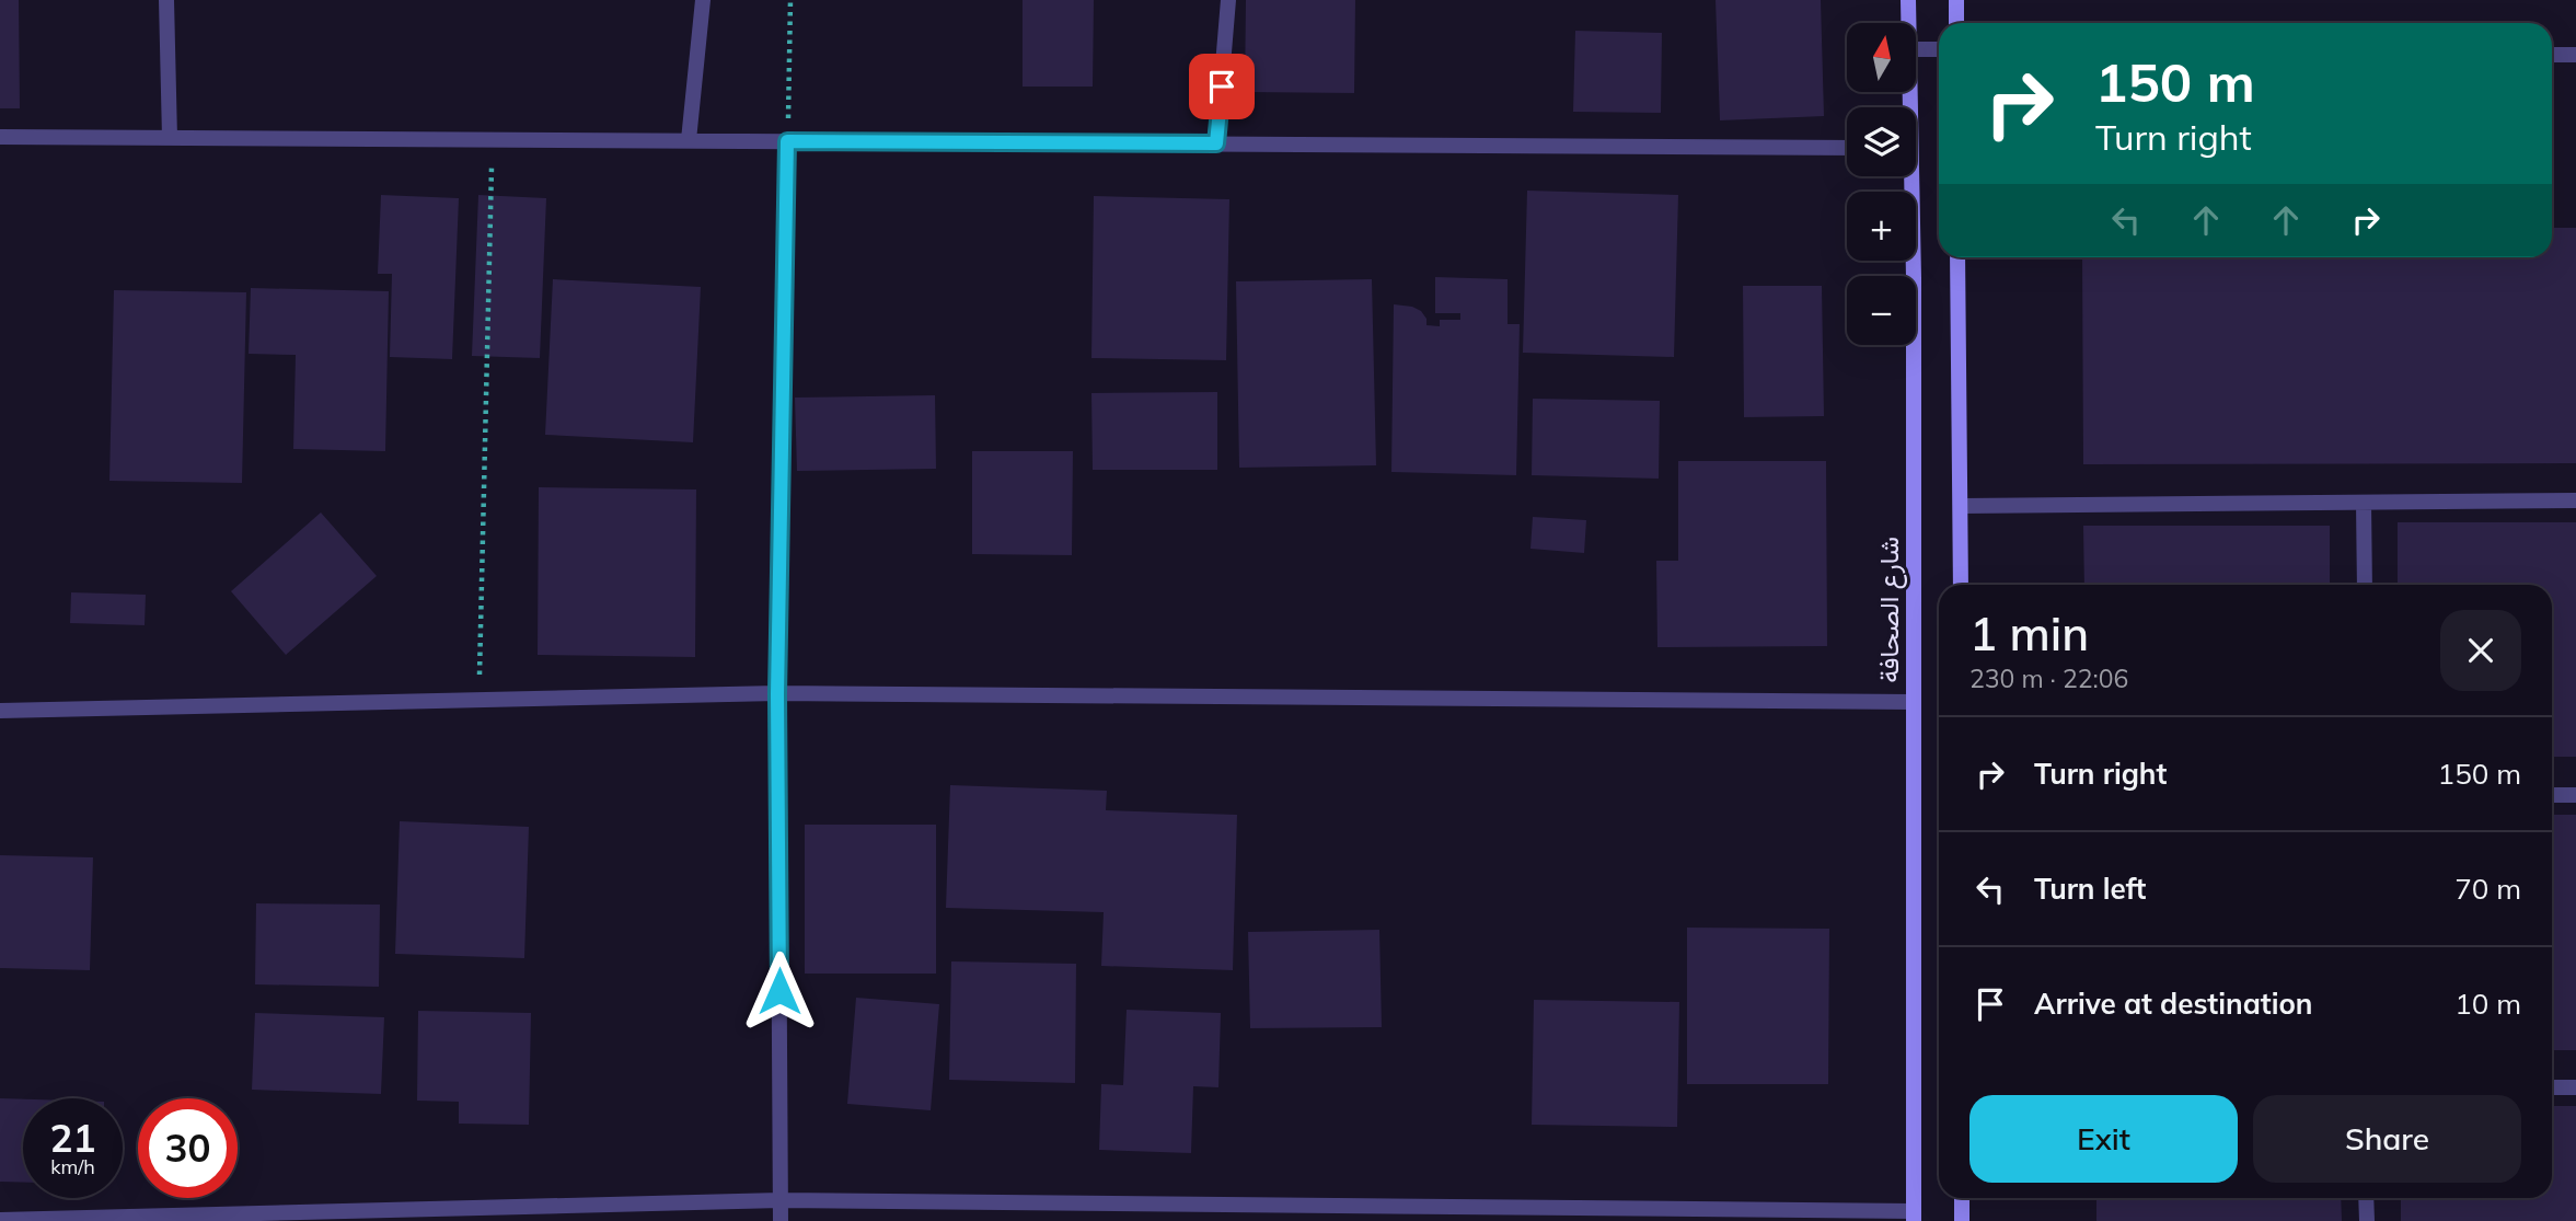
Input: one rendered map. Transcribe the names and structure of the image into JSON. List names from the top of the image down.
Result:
{
  "streets": {
    "main road": ["شارع الصحافة"]
  },
  "north": "top",
  "page": {
    "map_buttons": ["+", "−"],
    "turn": ["150 m", "Turn right"],
    "heading": ["1 min", "230 m · 22:06"],
    "list": [
      {
        "name": "Turn right",
        "value": "150 m"
      },
      {
        "name": "Turn left",
        "value": "70 m"
      },
      {
        "name": "Arrive at destination",
        "value": "10 m"
      }
    ],
    "buttons": ["Exit", "Share"],
    "speed": "21 km/h",
    "limit": "30"
  }
}
